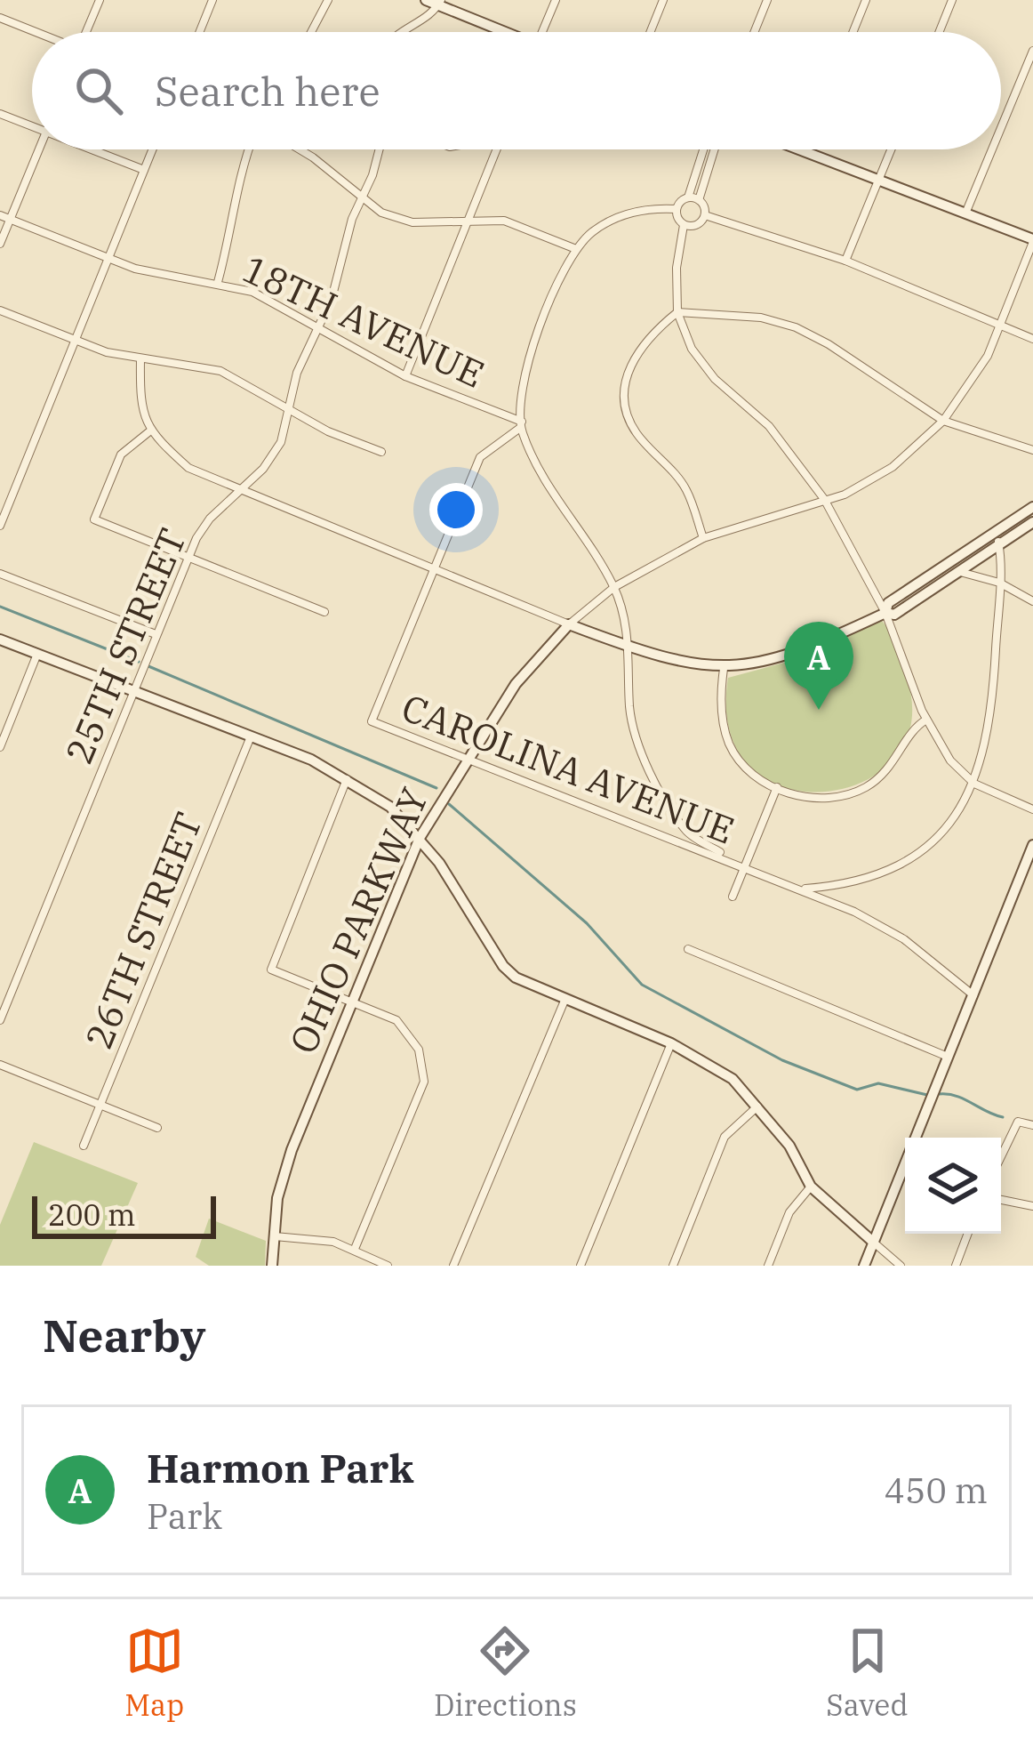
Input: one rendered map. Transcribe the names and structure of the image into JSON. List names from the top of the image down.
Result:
{
  "streets": {
    "street": [
      "18TH AVENUE",
      "25TH STREET",
      "CAROLINA AVENUE",
      "OHIO PARKWAY",
      "26TH STREET"
    ]
  },
  "crossings": [
    ["18TH AVENUE", "25TH STREET"],
    ["CAROLINA AVENUE", "OHIO PARKWAY"]
  ],
  "scale_bar": "200 m",
  "page": {
    "search": "Search here",
    "pins": "A",
    "scale": "200 m",
    "heading": "Nearby",
    "list": [
      {
        "mark": "A",
        "name": "Harmon Park",
        "note": "Park",
        "value": "450 m"
      }
    ],
    "nav": ["Map", "Directions", "Saved"]
  }
}
